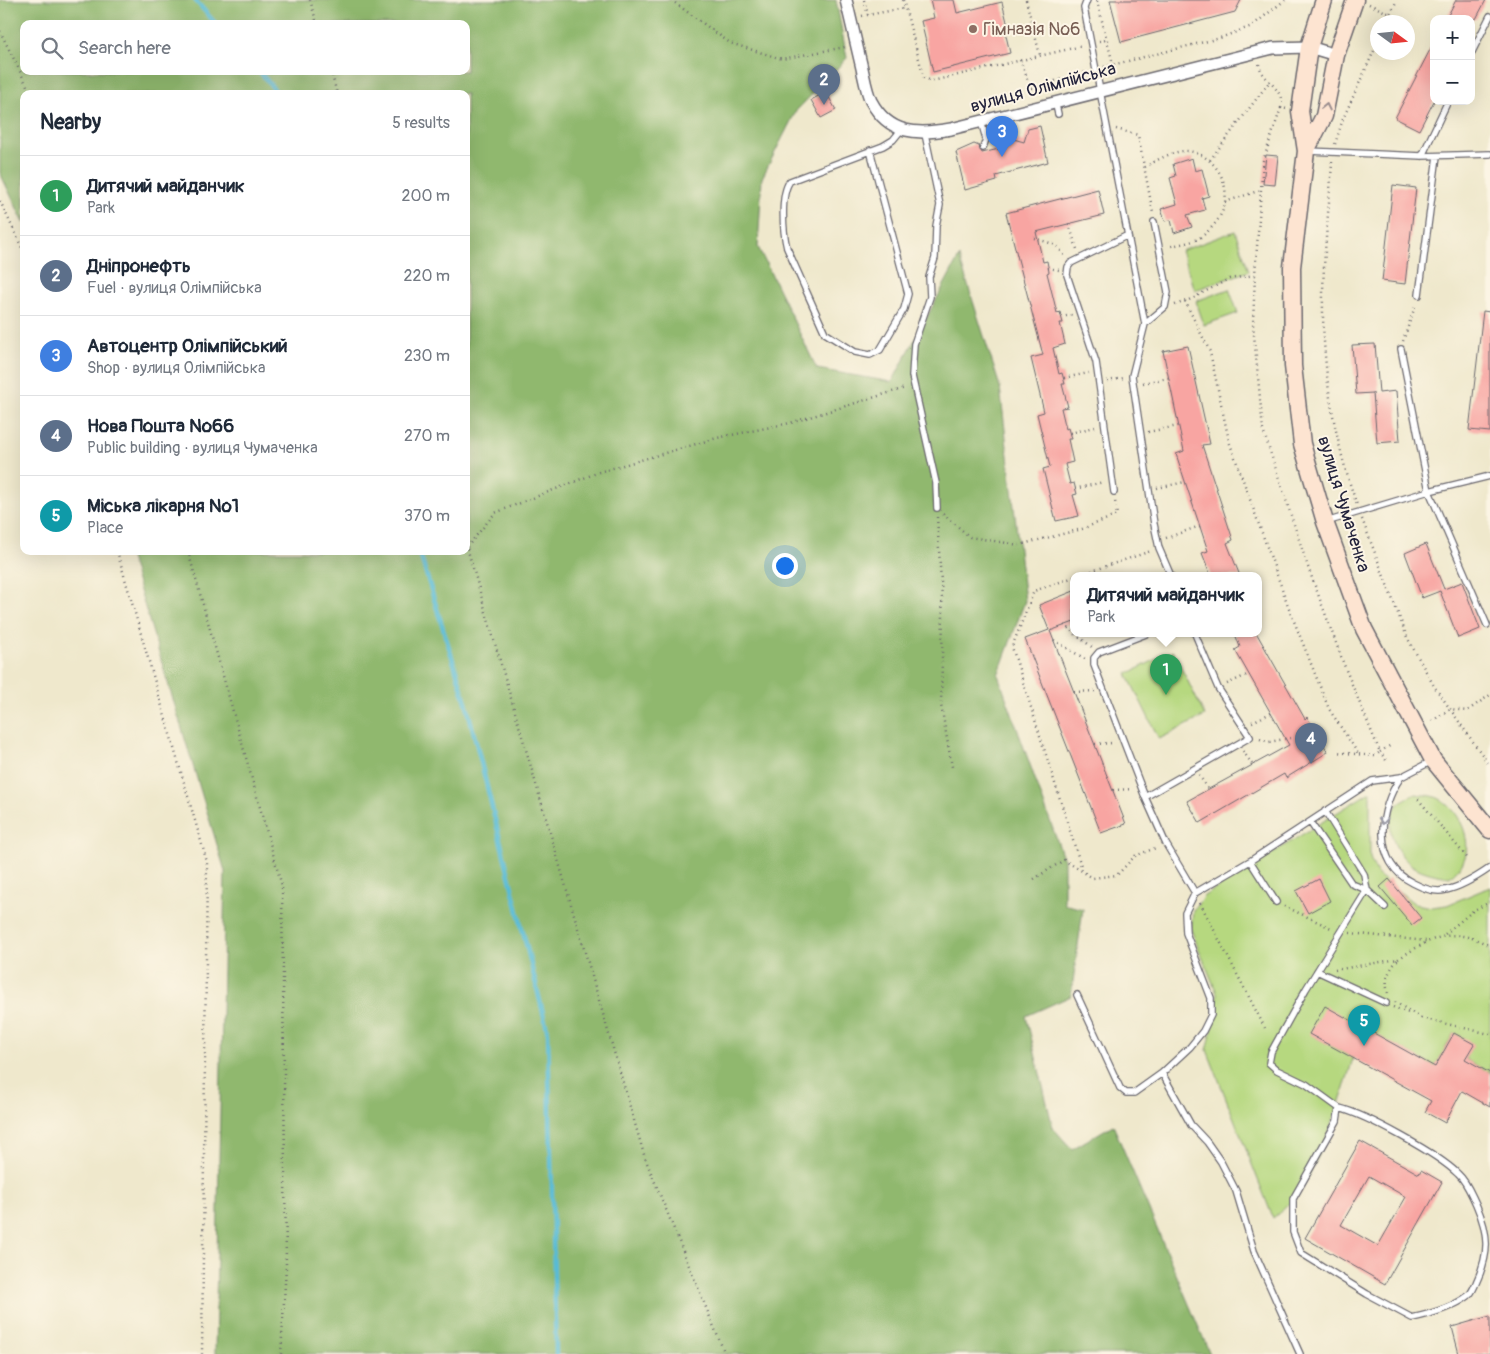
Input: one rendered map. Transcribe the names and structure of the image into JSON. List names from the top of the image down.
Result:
{
  "streets": {
    "street": ["вулиця Олімпійська", "вулиця Чумаченка"]
  },
  "crossings": [
    ["вулиця Олімпійська", "вулиця Чумаченка"]
  ],
  "places": ["Гімназія №6"],
  "north": "right",
  "page": {
    "map_buttons": ["+", "−"],
    "search": "Search here",
    "pins": [
      "2",
      "3",
      "1",
      "4",
      "5"
    ],
    "heading": ["Nearby", "5 results"],
    "list": [
      {
        "mark": "1",
        "name": "Дитячий майданчик",
        "note": "Park",
        "value": "200 m"
      },
      {
        "mark": "2",
        "name": "Дніпронефть",
        "note": "Fuel · вулиця Олімпійська",
        "value": "220 m"
      },
      {
        "mark": "3",
        "name": "Автоцентр Олімпійський",
        "note": "Shop · вулиця Олімпійська",
        "value": "230 m"
      },
      {
        "mark": "4",
        "name": "Нова Пошта №66",
        "note": "Public building · вулиця Чумаченка",
        "value": "270 m"
      },
      {
        "mark": "5",
        "name": "Міська лікарня №1",
        "note": "Place",
        "value": "370 m"
      }
    ],
    "popup": ["Дитячий майданчик", "Park"]
  }
}
